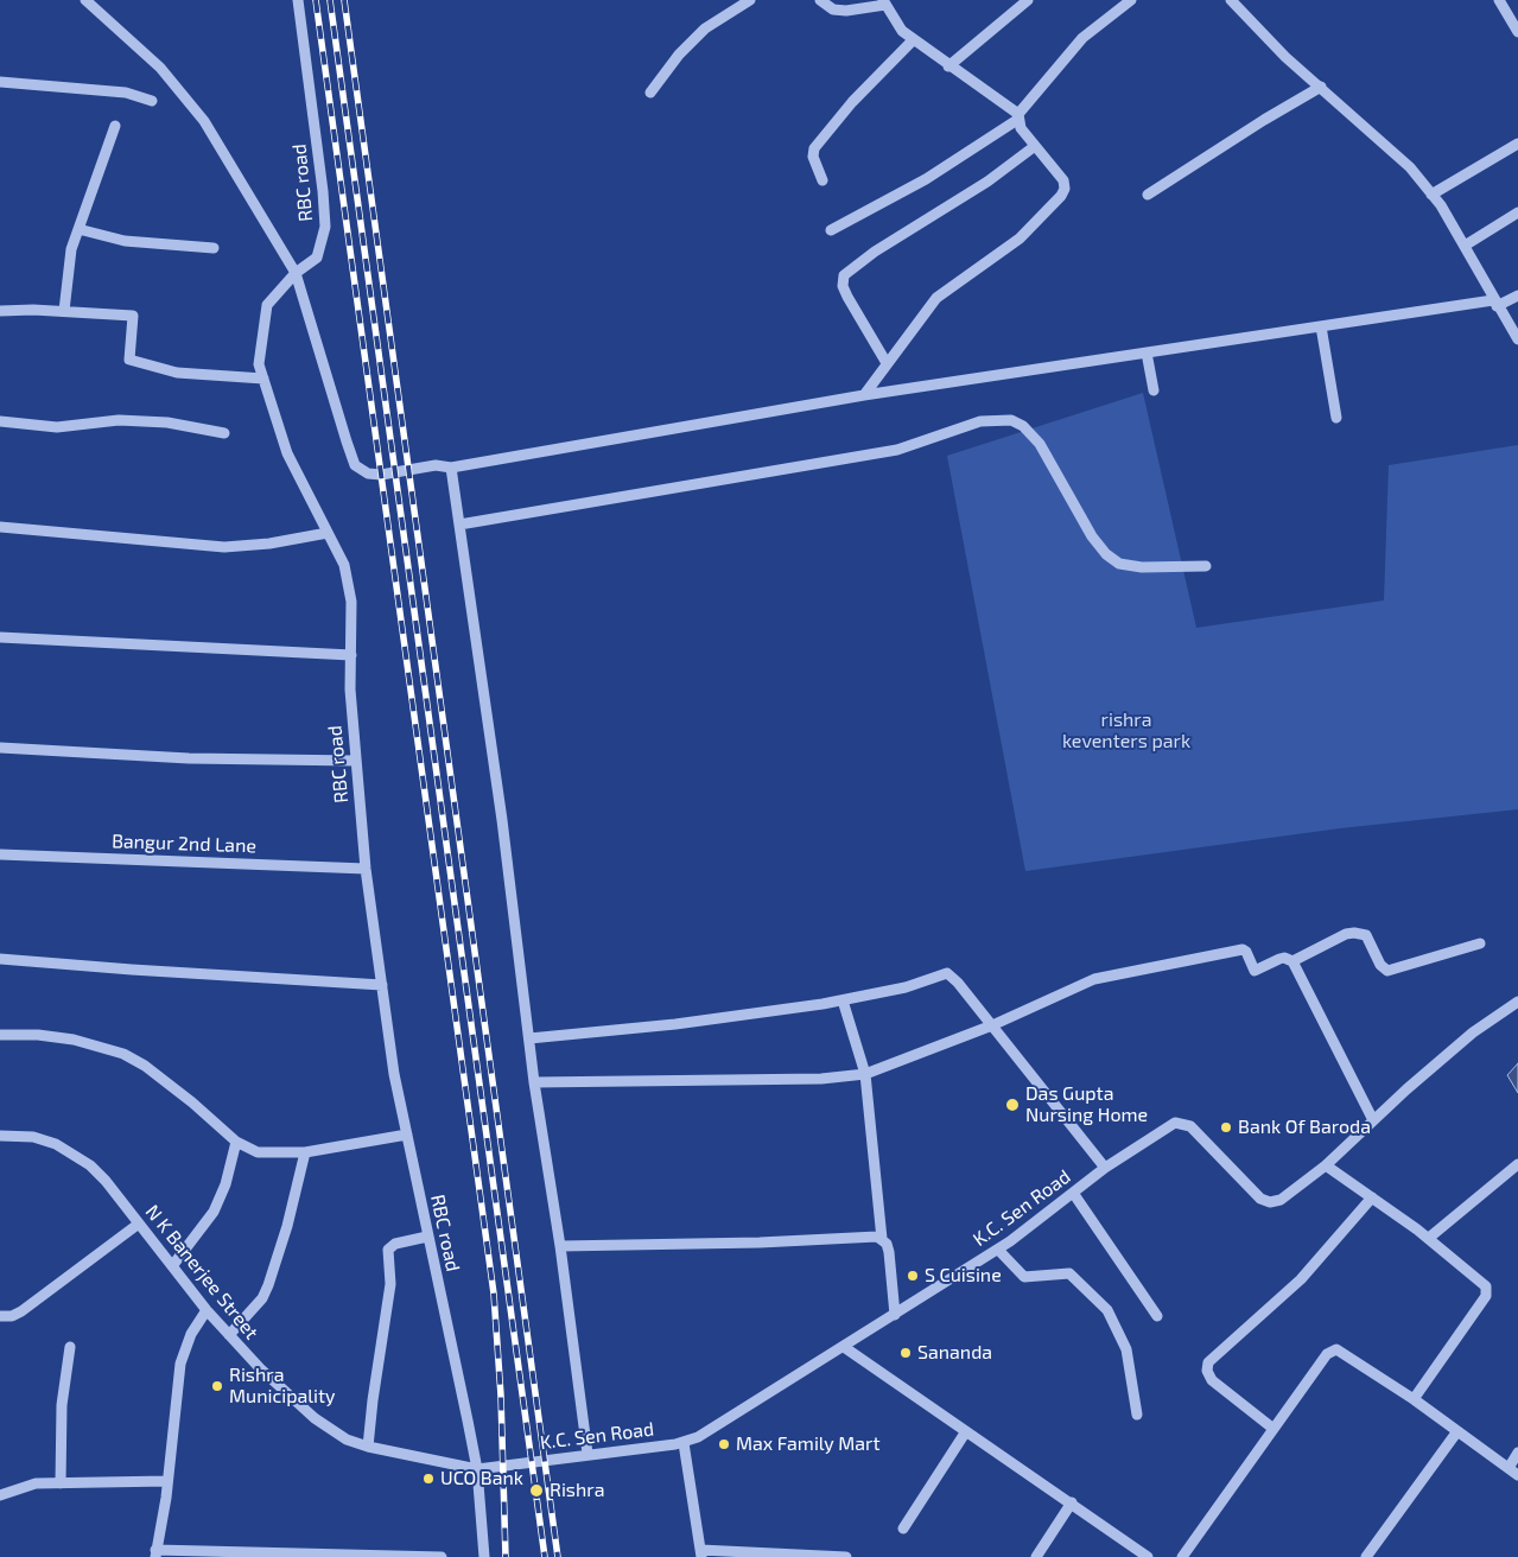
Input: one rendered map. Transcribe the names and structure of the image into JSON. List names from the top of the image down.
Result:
{
  "streets": {
    "street": [
      "RBC road",
      "Bangur 2nd Lane",
      "K.C. Sen Road",
      "N K Banerjee Street"
    ]
  },
  "crossings": [
    ["RBC road", "Bangur 2nd Lane"],
    ["RBC road", "K.C. Sen Road"],
    ["RBC road", "N K Banerjee Street"],
    ["K.C. Sen Road", "N K Banerjee Street"]
  ],
  "parks": ["rishra keventers park"],
  "places": [
    "Das Gupta Nursing Home",
    "Bank Of Baroda",
    "S Cuisine",
    "Sananda",
    "Rishra Municipality",
    "Max Family Mart",
    "UCO Bank",
    "Rishra"
  ]
}
